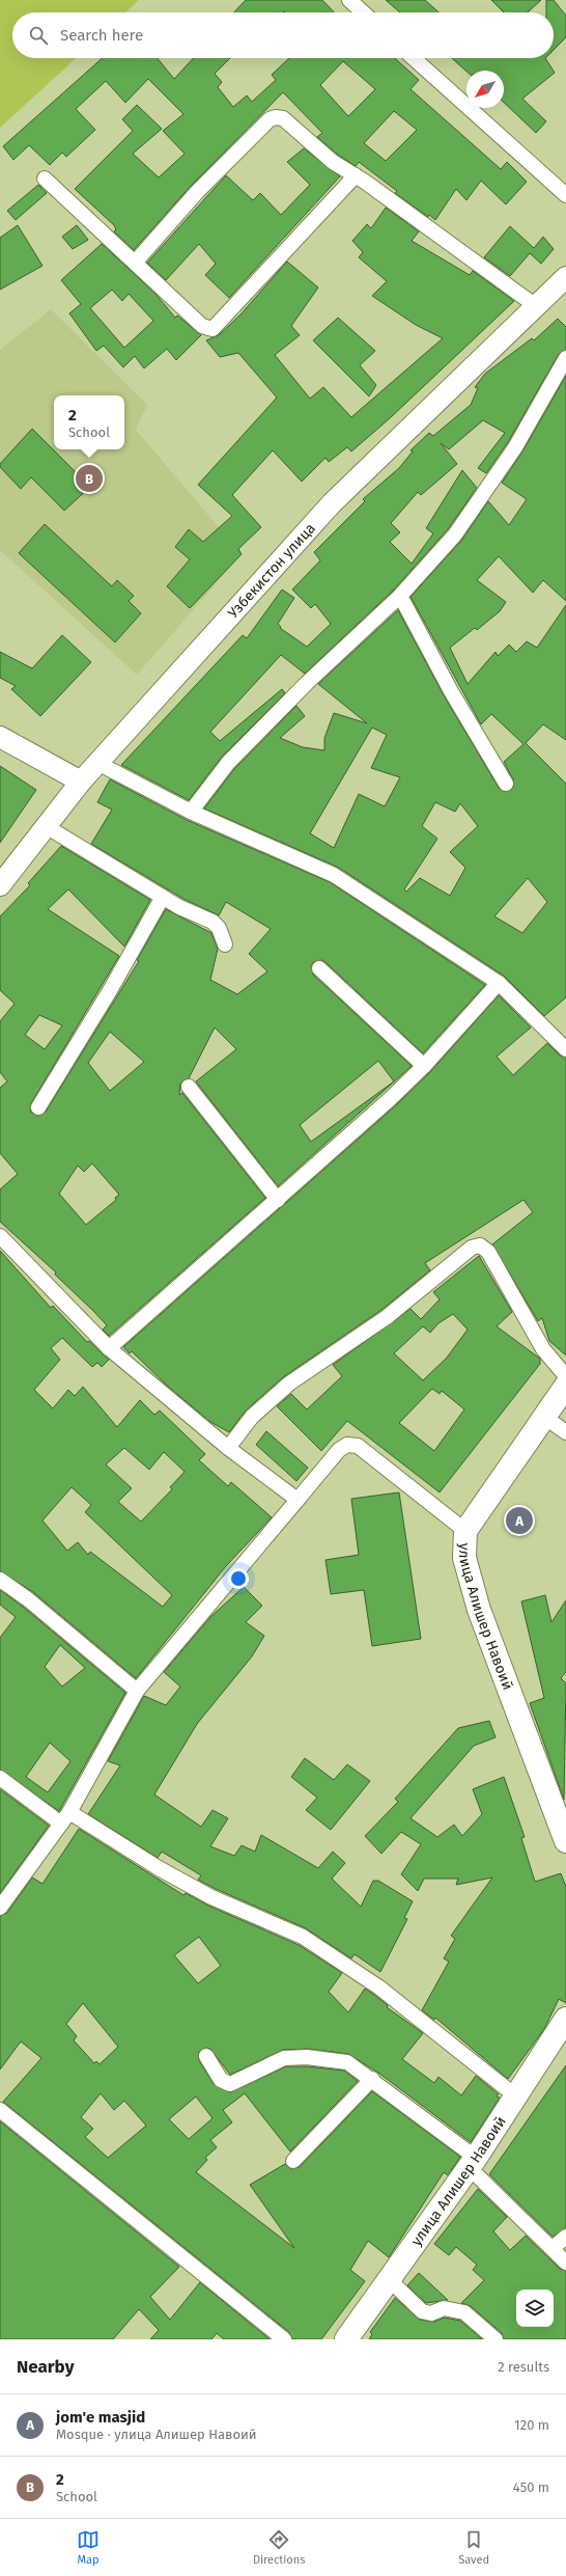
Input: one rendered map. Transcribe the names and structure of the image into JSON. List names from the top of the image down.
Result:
{
  "streets": {
    "main road": ["Узбекистон улица", "улица Алишер Навоий"]
  },
  "north": "bottom left",
  "page": {
    "search": "Search here",
    "popup": ["2", "School"],
    "pins": ["B", "A"],
    "heading": ["Nearby", "2 results"],
    "list": [
      {
        "mark": "A",
        "name": "jom'e masjid",
        "note": "Mosque · улица Алишер Навоий",
        "value": "120 m"
      },
      {
        "mark": "B",
        "name": "2",
        "note": "School",
        "value": "450 m"
      }
    ],
    "nav": ["Map", "Directions", "Saved"]
  }
}
